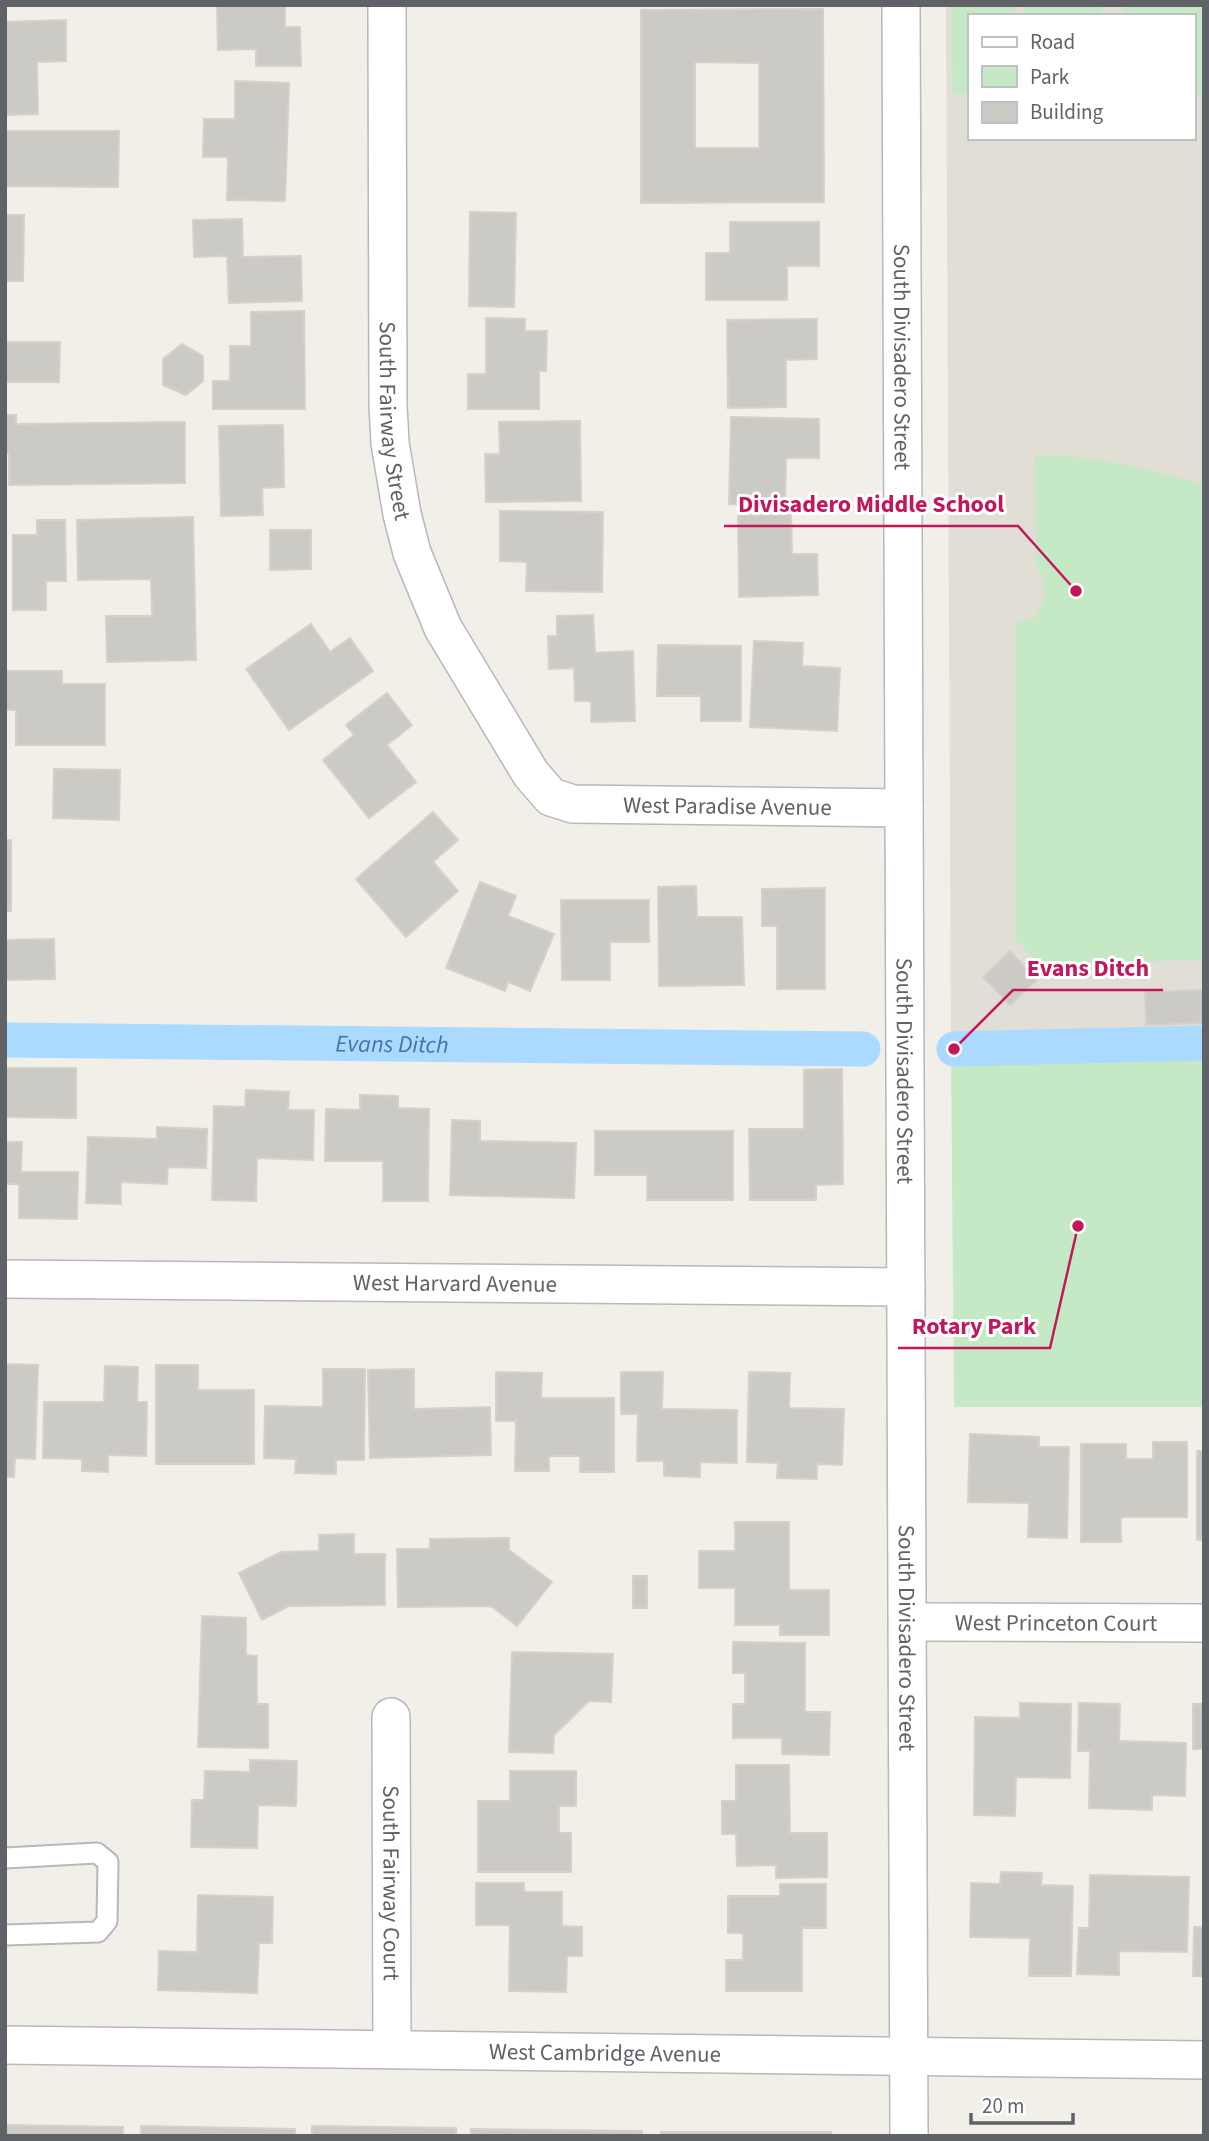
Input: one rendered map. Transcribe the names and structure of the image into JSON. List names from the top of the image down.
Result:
{
  "streets": {
    "street": [
      "South Divisadero Street",
      "South Fairway Street",
      "West Paradise Avenue",
      "West Harvard Avenue",
      "West Princeton Court",
      "South Fairway Court",
      "West Cambridge Avenue"
    ]
  },
  "crossings": [
    ["South Divisadero Street", "West Paradise Avenue"],
    ["South Divisadero Street", "West Harvard Avenue"],
    ["South Divisadero Street", "West Princeton Court"],
    ["South Divisadero Street", "West Cambridge Avenue"],
    ["South Fairway Street", "West Paradise Avenue"],
    ["South Fairway Court", "West Cambridge Avenue"]
  ],
  "water": ["Evans Ditch"],
  "places": ["Divisadero Middle School", "Evans Ditch", "Rotary Park"],
  "legend": ["Road", "Park", "Building"],
  "scale_bar": "20 m"
}
